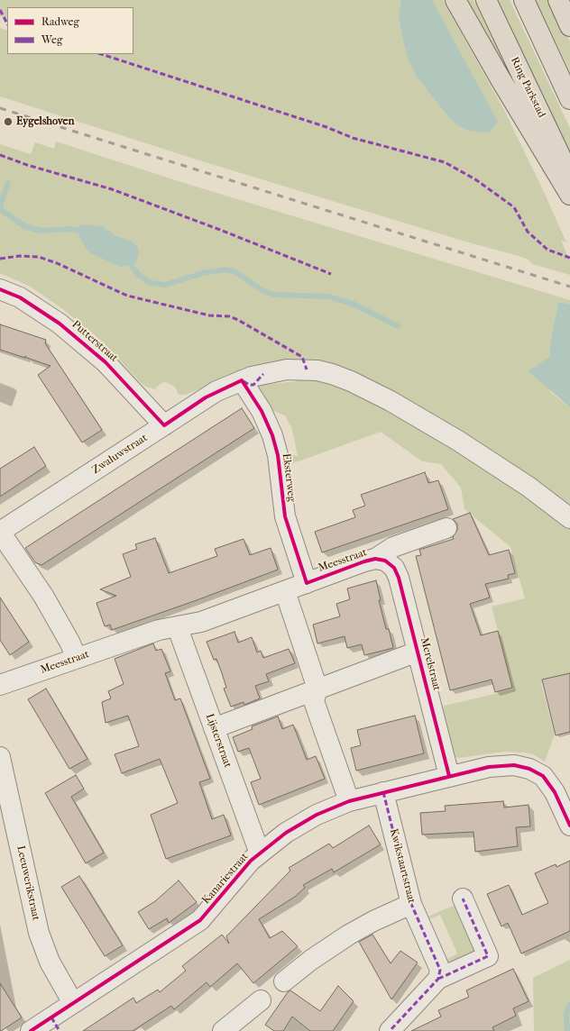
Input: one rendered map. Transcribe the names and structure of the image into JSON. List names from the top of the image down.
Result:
{
  "streets": {
    "highway": ["Ring Parkstad"],
    "street": [
      "Putterstraat",
      "Zwaluwstraat",
      "Eksterweg",
      "Meesstraat",
      "Merelstraat",
      "Lijsterstraat",
      "Kwikstaartstraat",
      "Kanariestraat",
      "Leeuwerikstraat"
    ]
  },
  "crossings": [
    ["Putterstraat", "Zwaluwstraat"],
    ["Zwaluwstraat", "Eksterweg"],
    ["Eksterweg", "Meesstraat"],
    ["Meesstraat", "Merelstraat"],
    ["Meesstraat", "Lijsterstraat"],
    ["Merelstraat", "Kanariestraat"],
    ["Lijsterstraat", "Kanariestraat"],
    ["Kwikstaartstraat", "Kanariestraat"],
    ["Kanariestraat", "Leeuwerikstraat"]
  ],
  "places": ["Eygelshoven"],
  "legend": ["Radweg", "Weg"]
}
